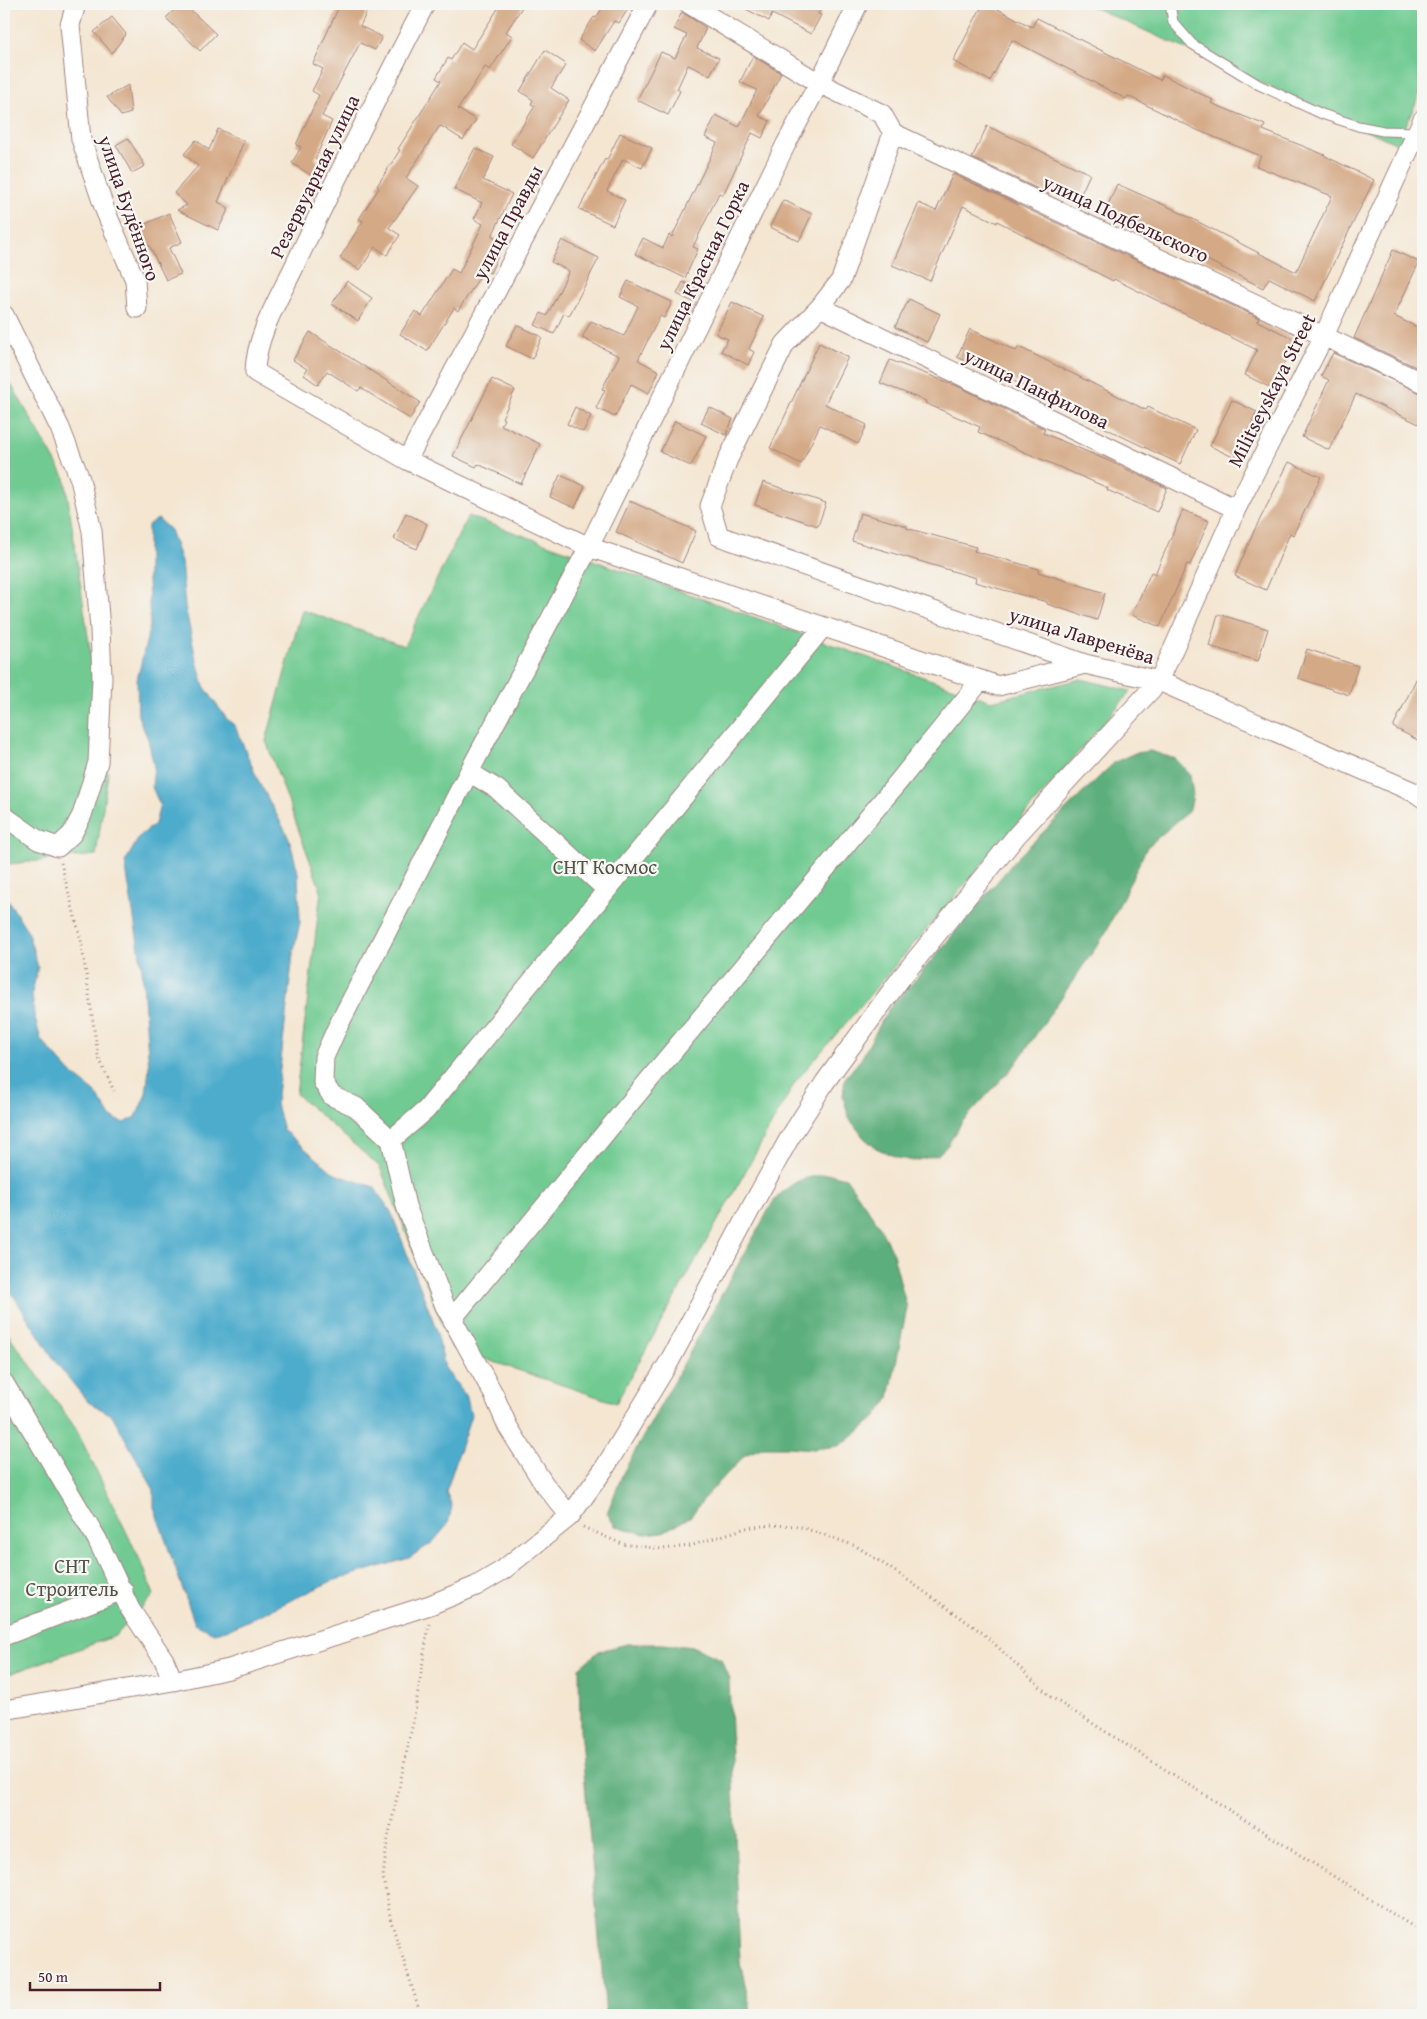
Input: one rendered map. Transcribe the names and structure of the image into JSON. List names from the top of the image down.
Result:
{
  "streets": {
    "street": [
      "Резервуарная улица",
      "улица Будённого",
      "улица Подбельского",
      "улица Правды",
      "улица Красная Горка",
      "улица Панфилова",
      "Militseyskaya Street",
      "улица Лавренёва"
    ]
  },
  "crossings": [
    ["Резервуарная улица", "улица Правды"],
    ["улица Подбельского", "Militseyskaya Street"],
    ["улица Панфилова", "Militseyskaya Street"],
    ["улица Панфилова", "улица Лавренёва"],
    ["Militseyskaya Street", "улица Лавренёва"]
  ],
  "parks": ["СНТ Космос", "СНТ Строитель"],
  "scale_bar": "50 m"
}
